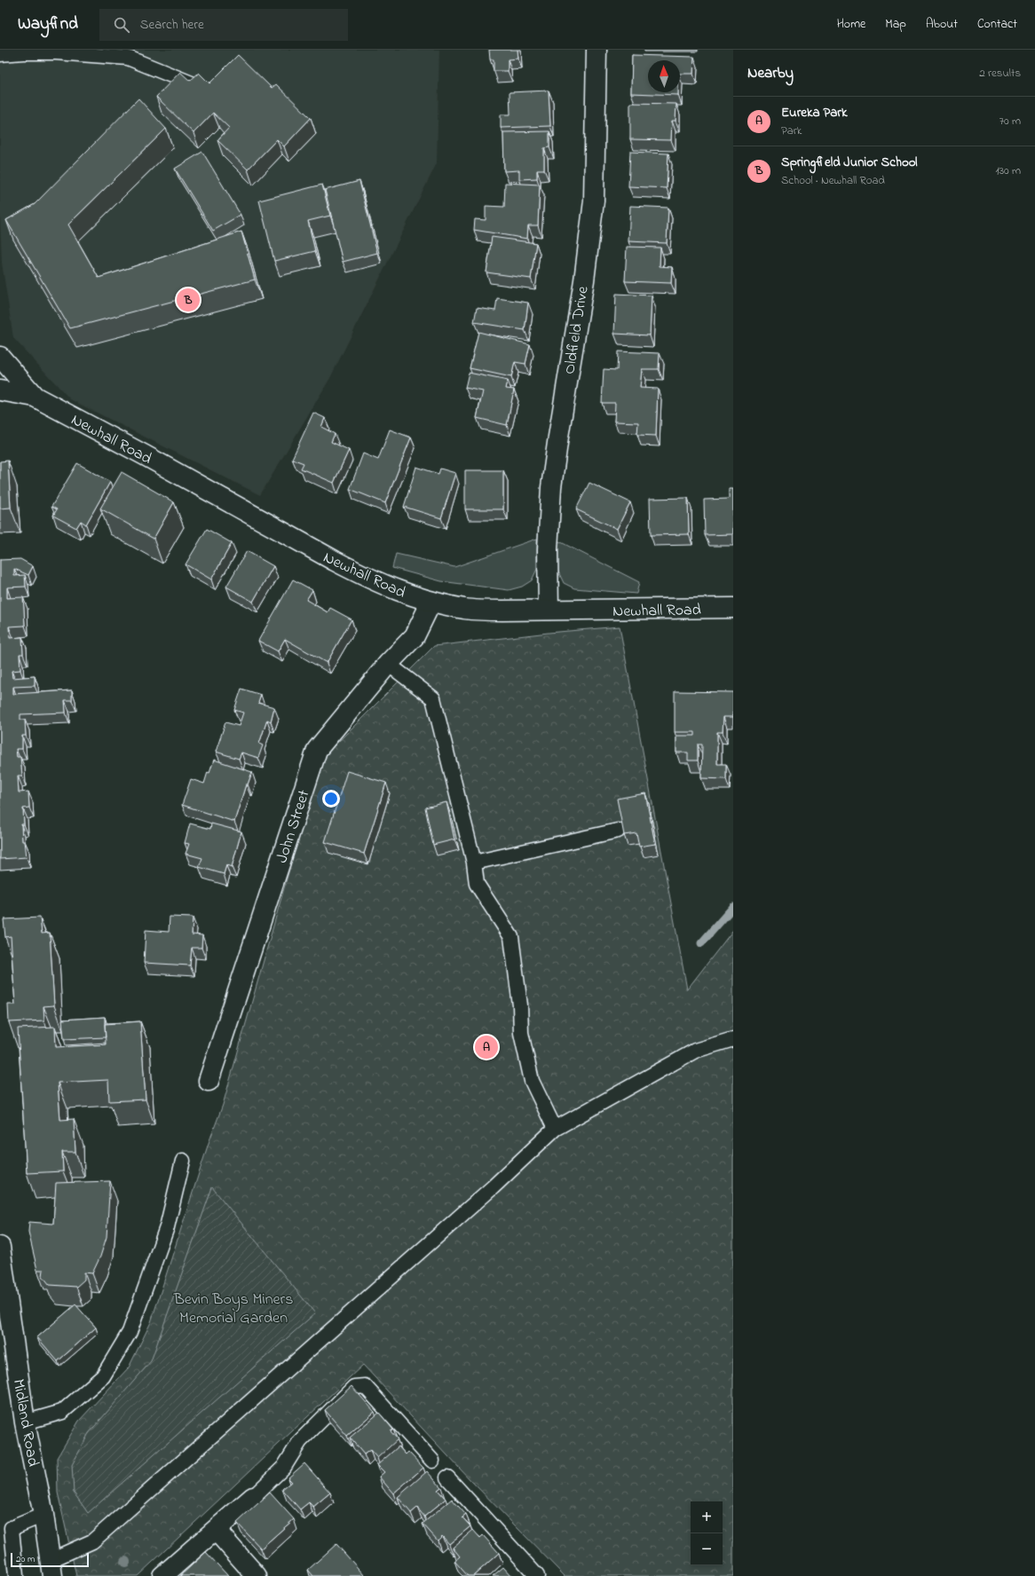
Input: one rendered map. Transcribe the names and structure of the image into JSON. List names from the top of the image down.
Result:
{
  "streets": {
    "street": [
      "Oldfield Drive",
      "Newhall Road",
      "John Street",
      "Midland Road"
    ]
  },
  "crossings": [
    ["Oldfield Drive", "Newhall Road"],
    ["Newhall Road", "John Street"]
  ],
  "parks": ["Bevin Boys Miners Memorial Garden"],
  "scale_bar": "20 m",
  "north": "top",
  "page": {
    "header": "Wayfind",
    "search": "Search here",
    "nav": [
      "Home",
      "Map",
      "About",
      "Contact"
    ],
    "heading": ["Nearby", "2 results"],
    "list": [
      {
        "mark": "A",
        "name": "Eureka Park",
        "note": "Park",
        "value": "70 m"
      },
      {
        "mark": "B",
        "name": "Springfield Junior School",
        "note": "School · Newhall Road",
        "value": "130 m"
      }
    ],
    "pins": ["B", "A"],
    "map_buttons": ["+", "−"],
    "scale": "20 m"
  }
}
